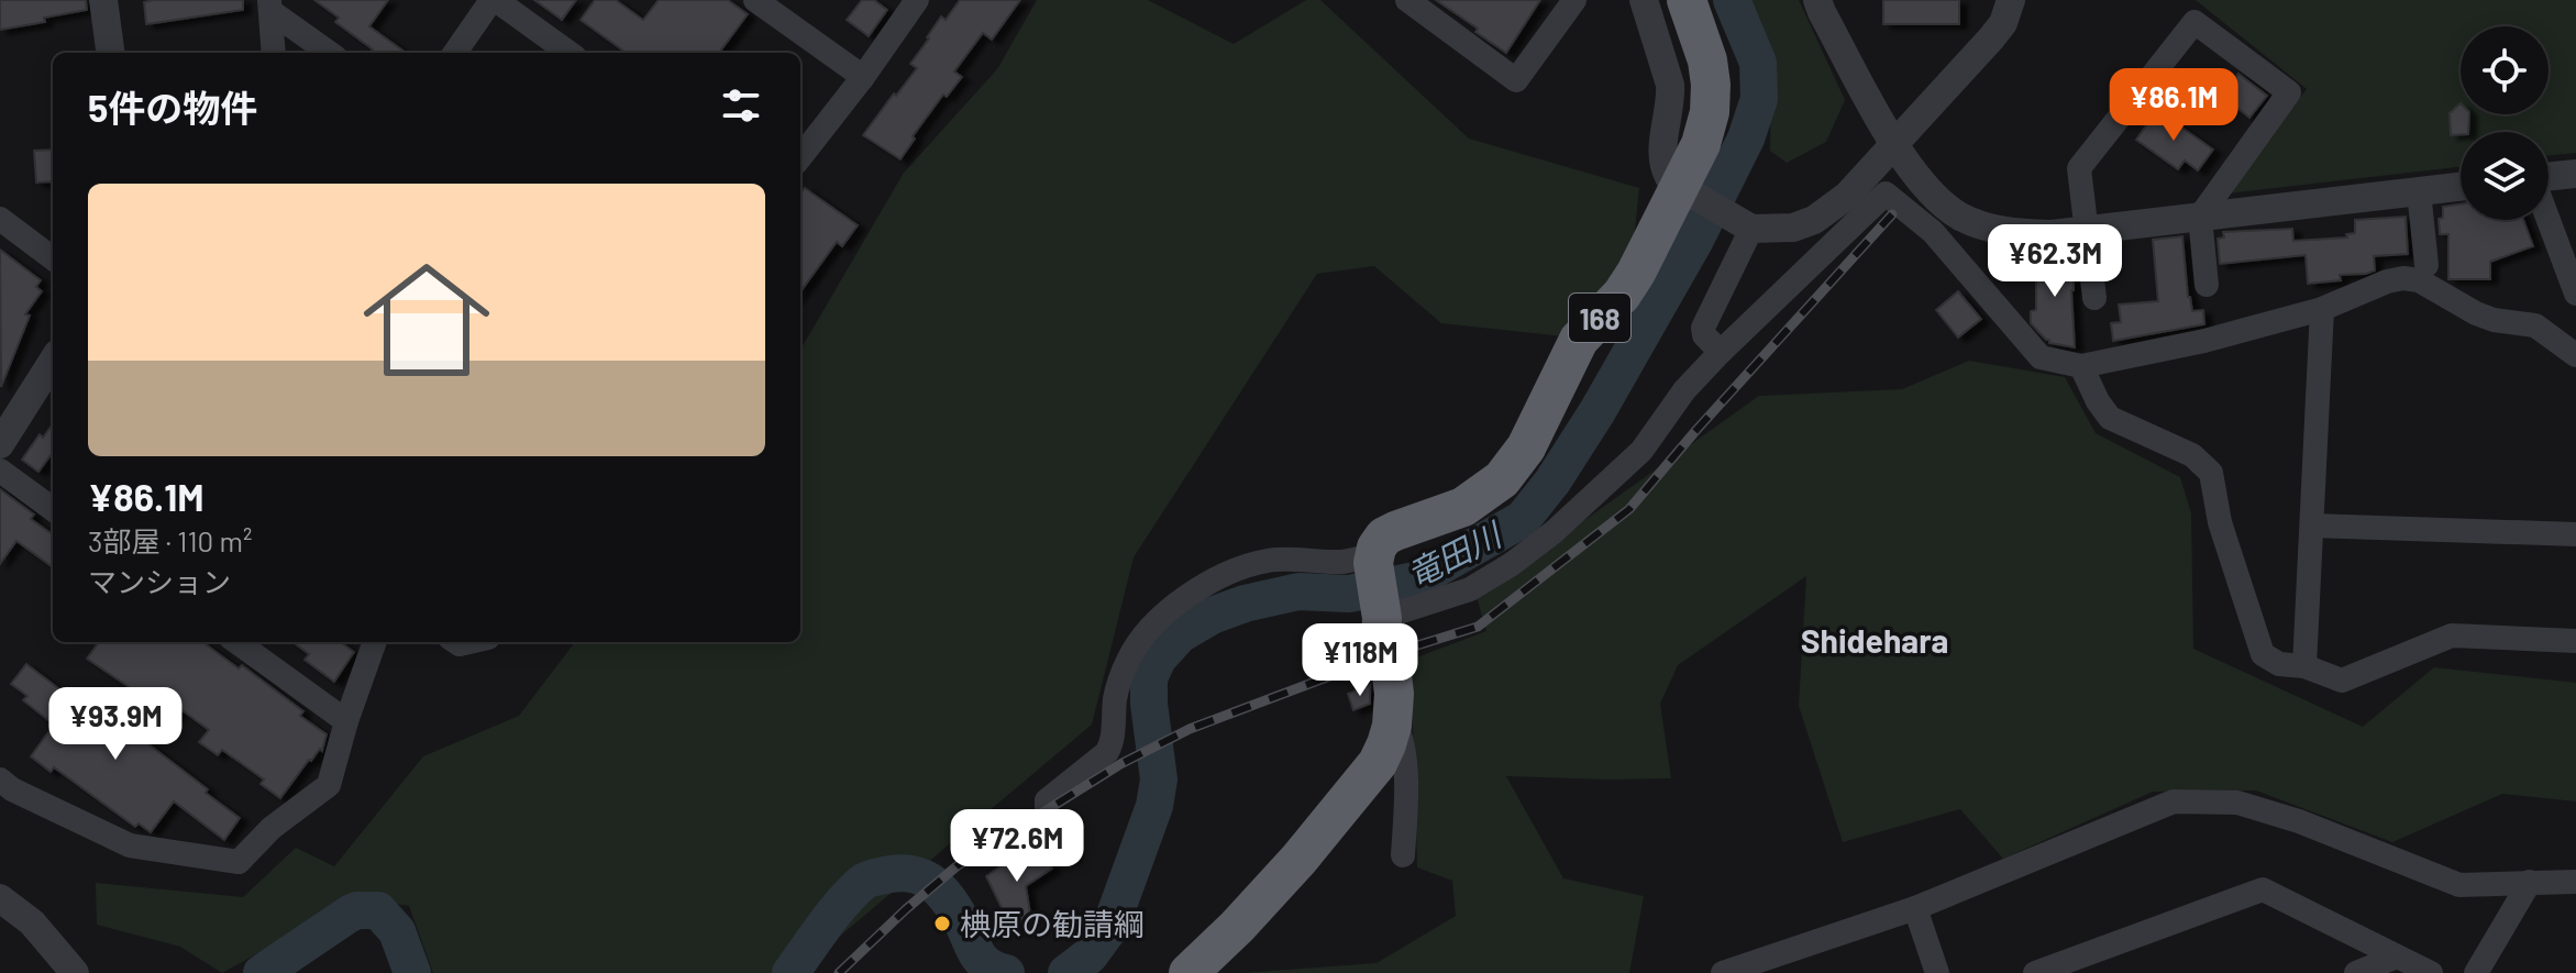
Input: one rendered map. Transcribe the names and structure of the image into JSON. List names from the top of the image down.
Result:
{
  "streets": {
    "highway": ["168"]
  },
  "districts": ["Shidehara"],
  "water": ["竜田川"],
  "places": ["椣原の勧請綱"],
  "page": {
    "heading": "5件の物件",
    "price": [
      "¥86.1M",
      "¥62.3M",
      "¥118M",
      "¥93.9M",
      "¥72.6M"
    ],
    "list": [
      {
        "name": "¥86.1M",
        "note": "3部屋 · 110 m² · マンション"
      }
    ]
  }
}
